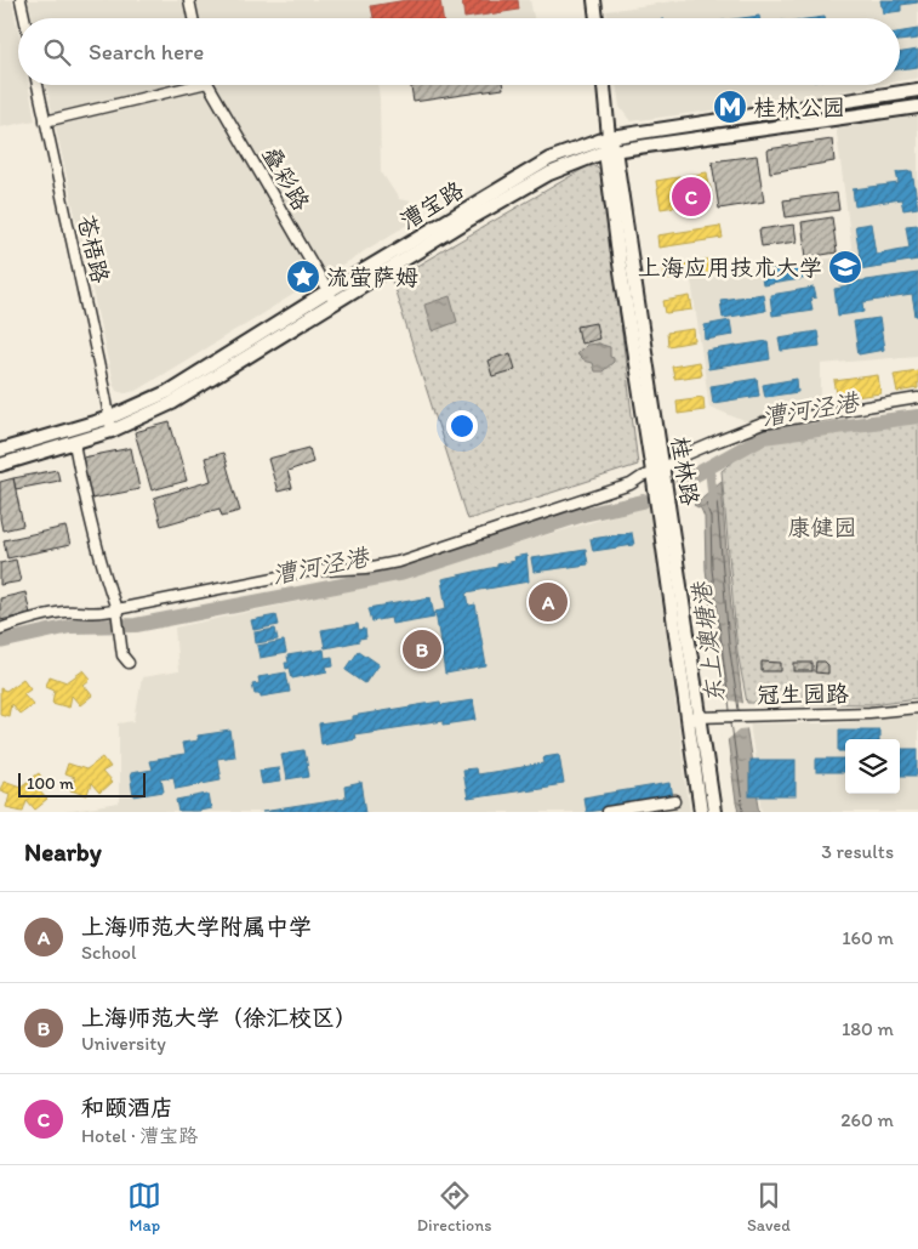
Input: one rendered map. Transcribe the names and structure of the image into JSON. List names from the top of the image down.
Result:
{
  "streets": {
    "main road": ["漕宝路", "桂林路"],
    "street": ["叠彩路", "苍梧路", "冠生园路"]
  },
  "crossings": [
    ["叠彩路", "漕宝路"],
    ["漕宝路", "苍梧路"],
    ["漕宝路", "桂林路"],
    ["桂林路", "冠生园路"]
  ],
  "water": ["漕河泾港", "东上澳塘港"],
  "parks": ["康健园"],
  "places": {
    "metro station": ["桂林公园"],
    "school or university": ["上海应用技术大学"],
    "place": ["流萤萨姆"]
  },
  "scale_bar": "100 m",
  "page": {
    "search": "Search here",
    "pins": ["C", "A", "B"],
    "scale": "100 m",
    "heading": ["Nearby", "3 results"],
    "list": [
      {
        "mark": "A",
        "name": "上海师范大学附属中学",
        "note": "School",
        "value": "160 m"
      },
      {
        "mark": "B",
        "name": "上海师范大学（徐汇校区）",
        "note": "University",
        "value": "180 m"
      },
      {
        "mark": "C",
        "name": "和颐酒店",
        "note": "Hotel · 漕宝路",
        "value": "260 m"
      }
    ],
    "nav": ["Map", "Directions", "Saved"]
  }
}
